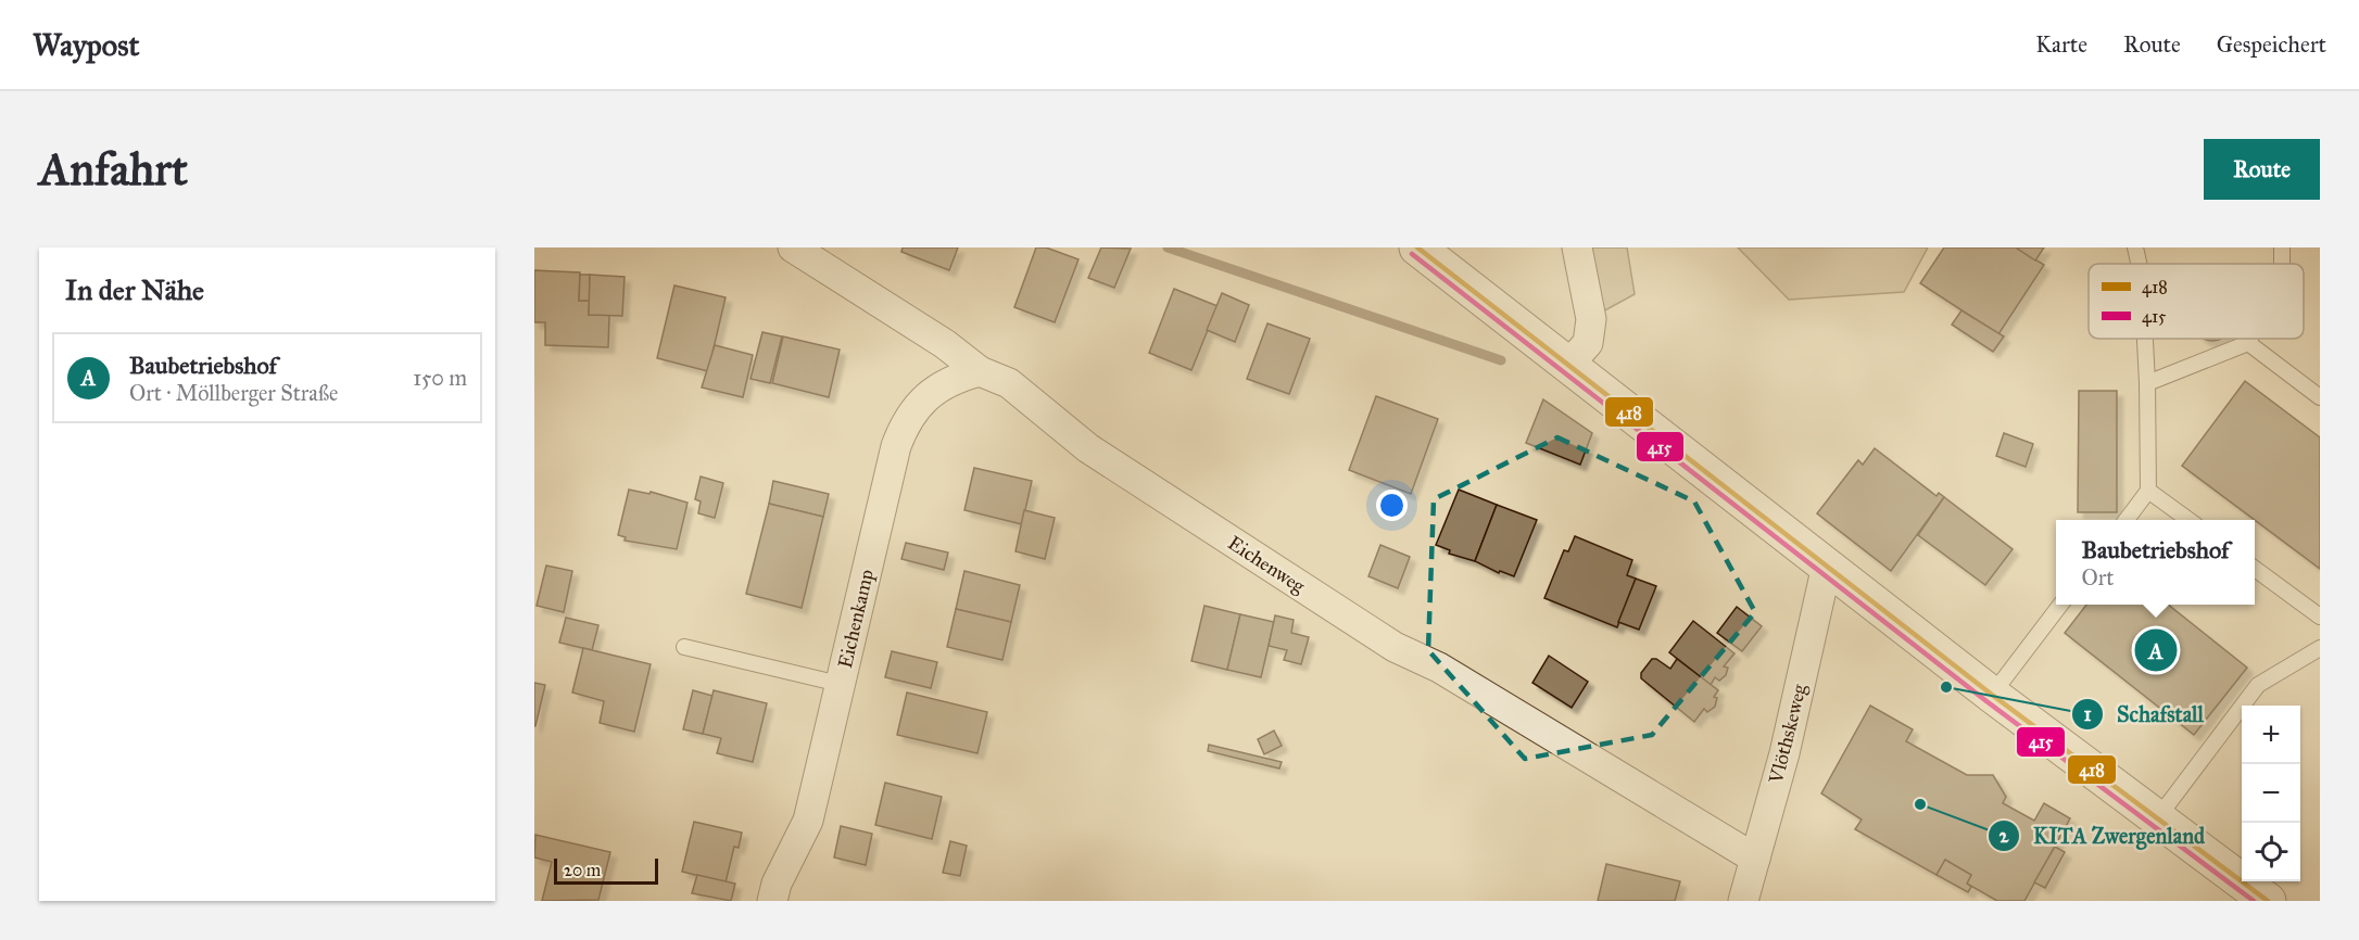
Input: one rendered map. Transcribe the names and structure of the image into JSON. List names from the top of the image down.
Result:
{
  "streets": {
    "street": ["Eichenweg", "Eichenkamp", "Vlöthskeweg"]
  },
  "crossings": [
    ["Eichenweg", "Eichenkamp"],
    ["Eichenweg", "Vlöthskeweg"]
  ],
  "places": ["Schafstall", "KITA Zwergenland"],
  "lines": ["transit line 418", "transit line 415"],
  "legend": ["418", "415"],
  "scale_bar": "20 m",
  "page": {
    "header": "Waypost",
    "nav": ["Karte", "Route", "Gespeichert"],
    "buttons": "Route",
    "title": "Anfahrt",
    "heading": "In der Nähe",
    "list": [
      {
        "mark": "A",
        "name": "Baubetriebshof",
        "note": "Ort · Möllberger Straße",
        "value": "150 m"
      }
    ],
    "popup": ["Baubetriebshof", "Ort"],
    "pins": "A",
    "map_buttons": ["+", "−"],
    "scale": "20 m"
  }
}
